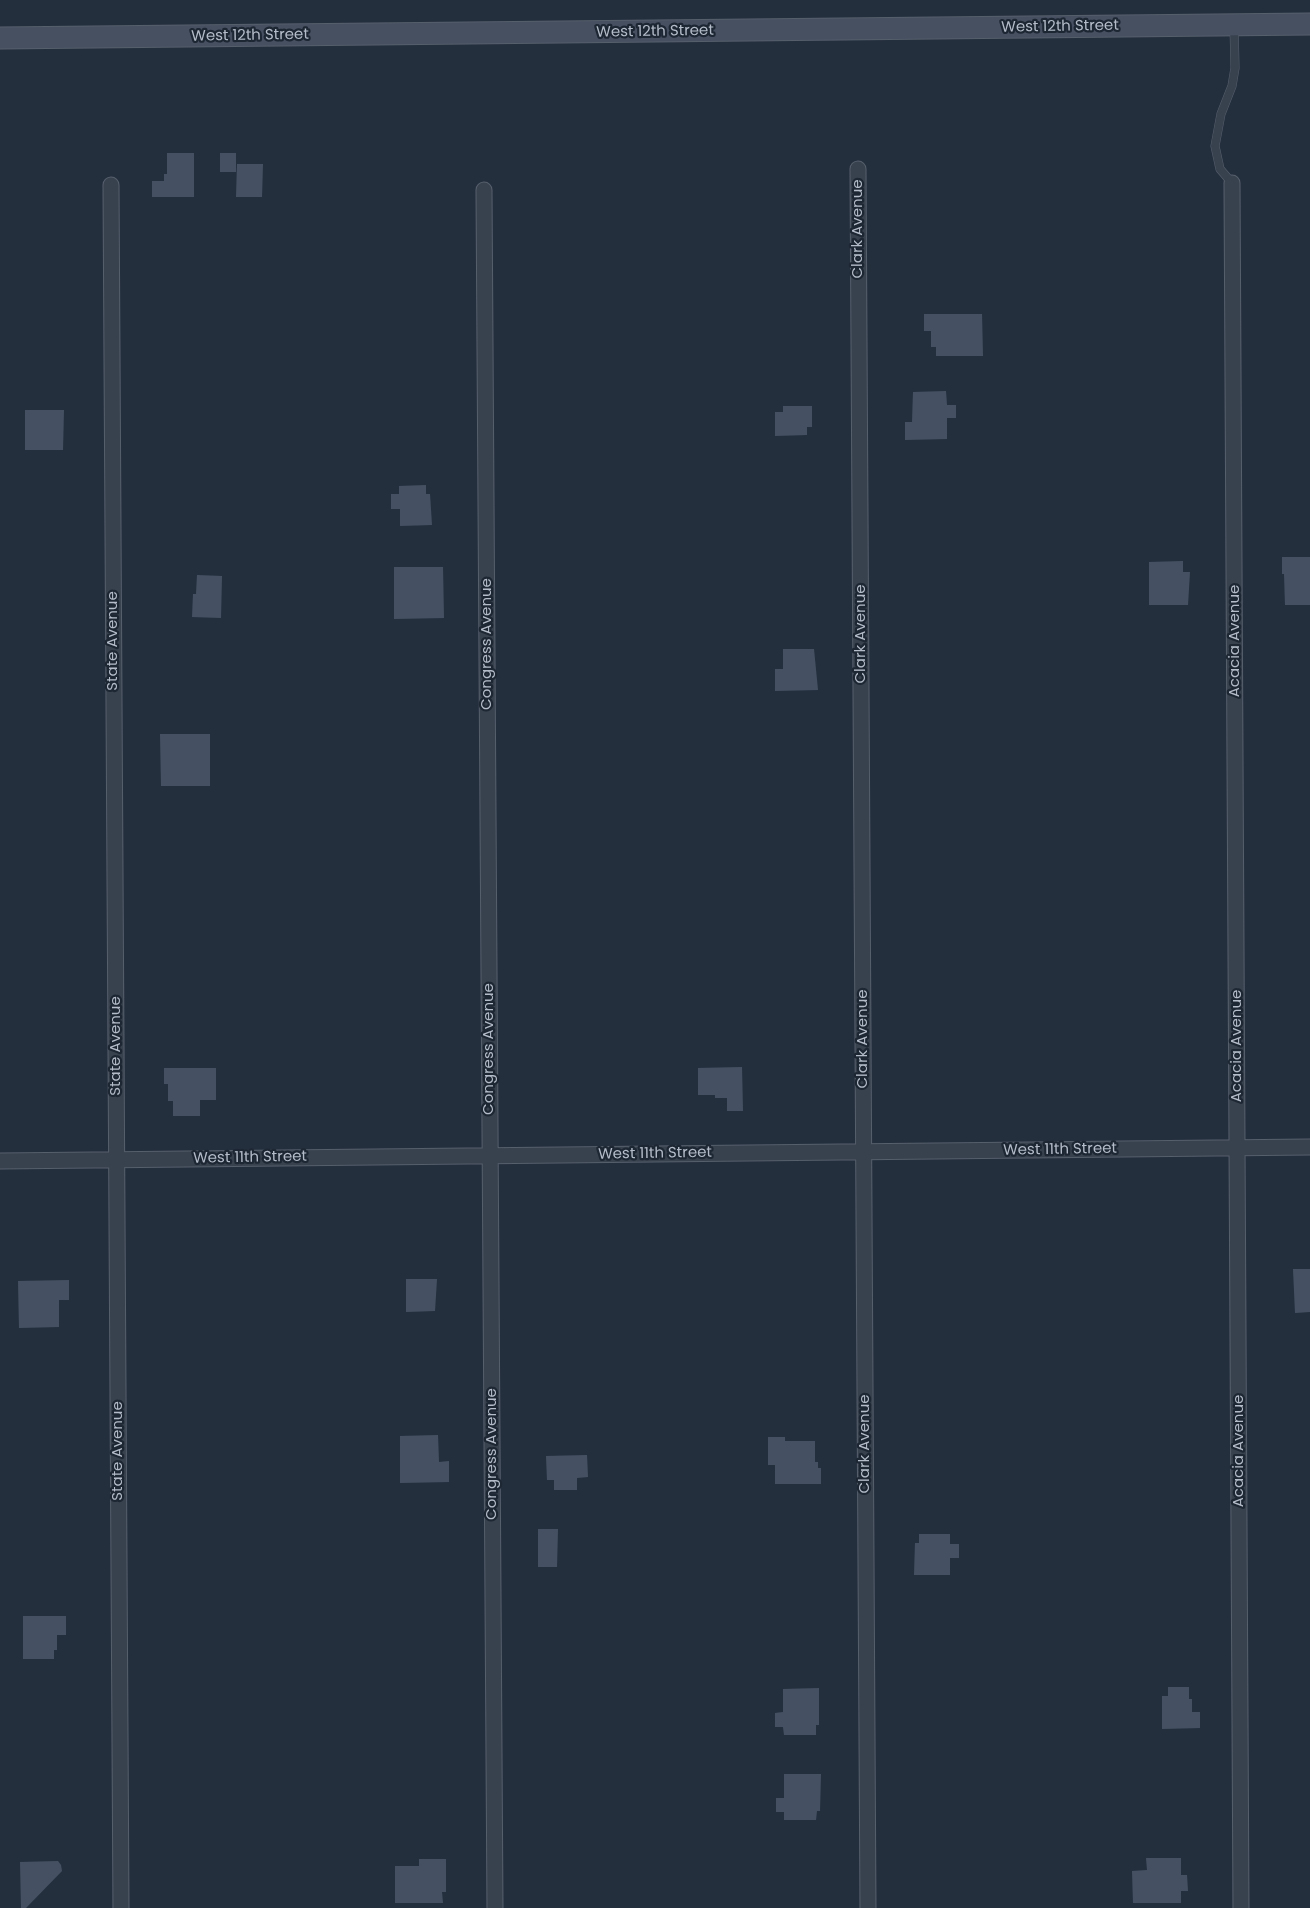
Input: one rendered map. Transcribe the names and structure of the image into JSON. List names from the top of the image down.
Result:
{
  "streets": {
    "street": [
      "West 12th Street",
      "Clark Avenue",
      "State Avenue",
      "Acacia Avenue",
      "Congress Avenue",
      "West 11th Street"
    ]
  },
  "crossings": [
    ["Clark Avenue", "West 11th Street"],
    ["State Avenue", "West 11th Street"],
    ["Acacia Avenue", "West 11th Street"],
    ["Congress Avenue", "West 11th Street"]
  ]
}
